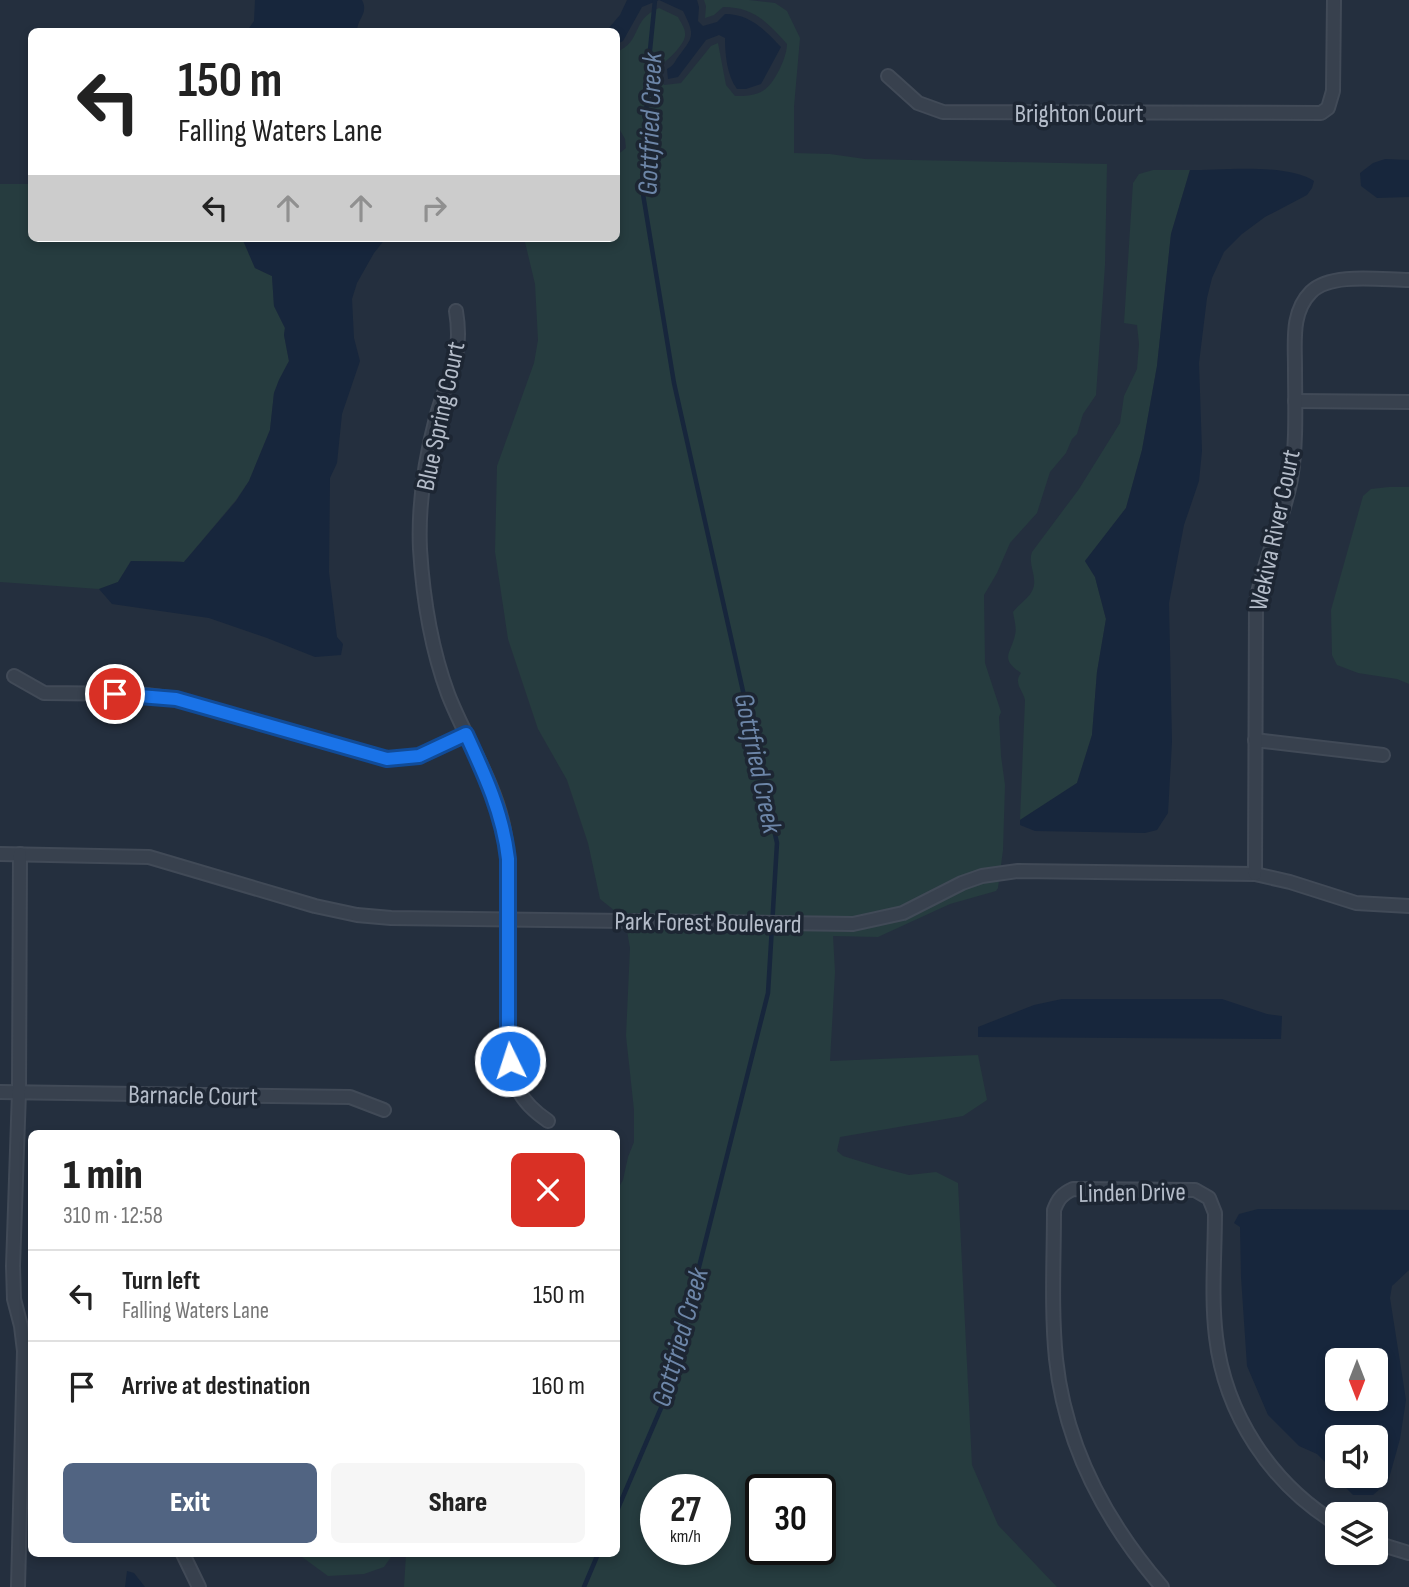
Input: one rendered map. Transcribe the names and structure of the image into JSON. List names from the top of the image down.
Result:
{
  "streets": {
    "street": [
      "Brighton Court",
      "Blue Spring Court",
      "Wekiva River Court",
      "Park Forest Boulevard",
      "Barnacle Court",
      "Linden Drive"
    ]
  },
  "crossings": [
    ["Blue Spring Court", "Park Forest Boulevard"],
    ["Wekiva River Court", "Park Forest Boulevard"]
  ],
  "water": ["Gottfried Creek"],
  "north": "bottom",
  "page": {
    "turn": ["150 m", "Falling Waters Lane"],
    "heading": ["1 min", "310 m · 12:58"],
    "list": [
      {
        "name": "Turn left",
        "note": "Falling Waters Lane",
        "value": "150 m"
      },
      {
        "name": "Arrive at destination",
        "value": "160 m"
      }
    ],
    "buttons": ["Exit", "Share"],
    "speed": "27 km/h",
    "limit": "30"
  }
}
